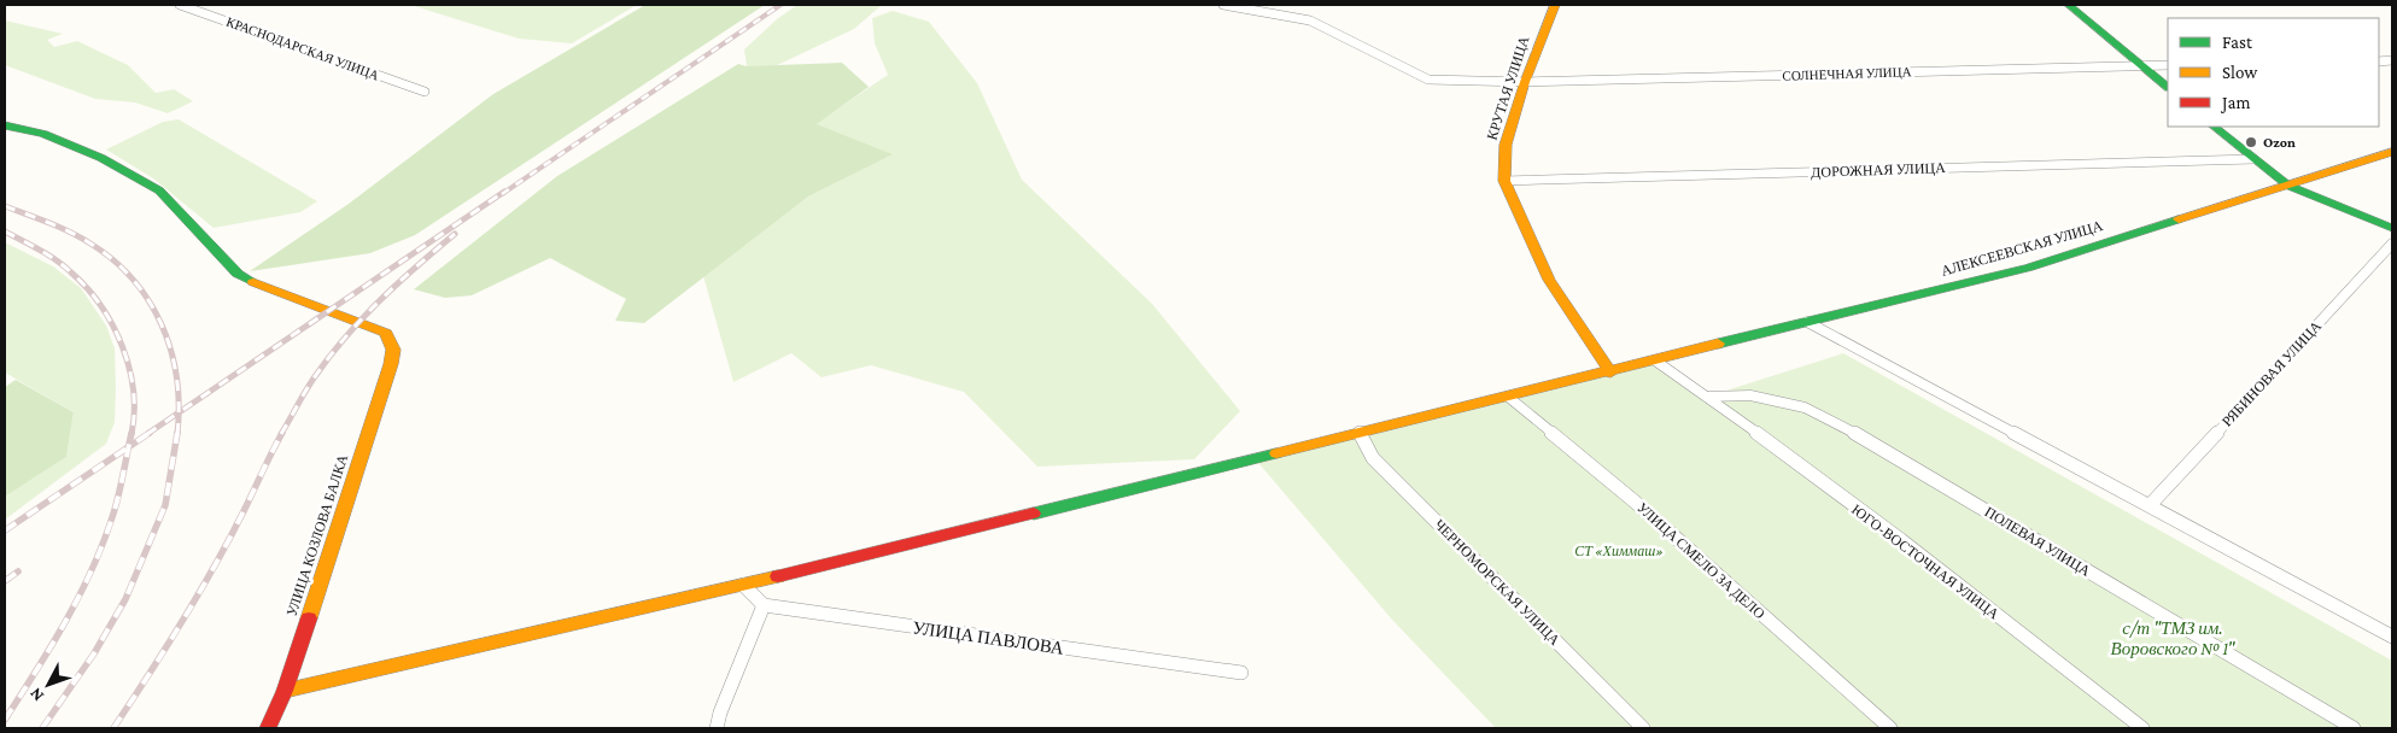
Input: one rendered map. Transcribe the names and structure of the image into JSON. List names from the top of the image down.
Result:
{
  "streets": {
    "street": [
      "КРАСНОДАРСКАЯ УЛИЦА",
      "СОЛНЕЧНАЯ УЛИЦА",
      "КРУТАЯ УЛИЦА",
      "ДОРОЖНАЯ УЛИЦА",
      "АЛЕКСЕЕВСКАЯ УЛИЦА",
      "РЯБИНОВАЯ УЛИЦА",
      "УЛИЦА КОЗЛОВА БАЛКА",
      "ПОЛЕВАЯ УЛИЦА",
      "УЛИЦА СМЕЛО ЗА ДЕЛО",
      "ЮГО-ВОСТОЧНАЯ УЛИЦА",
      "ЧЕРНОМОРСКАЯ УЛИЦА",
      "УЛИЦА ПАВЛОВА"
    ]
  },
  "crossings": [
    ["СОЛНЕЧНАЯ УЛИЦА", "КРУТАЯ УЛИЦА"],
    ["КРУТАЯ УЛИЦА", "ДОРОЖНАЯ УЛИЦА"],
    ["КРУТАЯ УЛИЦА", "АЛЕКСЕЕВСКАЯ УЛИЦА"],
    ["АЛЕКСЕЕВСКАЯ УЛИЦА", "УЛИЦА КОЗЛОВА БАЛКА"],
    ["АЛЕКСЕЕВСКАЯ УЛИЦА", "УЛИЦА СМЕЛО ЗА ДЕЛО"],
    ["АЛЕКСЕЕВСКАЯ УЛИЦА", "ЮГО-ВОСТОЧНАЯ УЛИЦА"],
    ["АЛЕКСЕЕВСКАЯ УЛИЦА", "ЧЕРНОМОРСКАЯ УЛИЦА"],
    ["ПОЛЕВАЯ УЛИЦА", "ЮГО-ВОСТОЧНАЯ УЛИЦА"]
  ],
  "parks": ["СТ «Химмаш»", "с/т \"ТМЗ им. Воровского № 1\""],
  "places": ["Ozon"],
  "legend": ["Fast", "Slow", "Jam"],
  "north": "bottom left"
}
